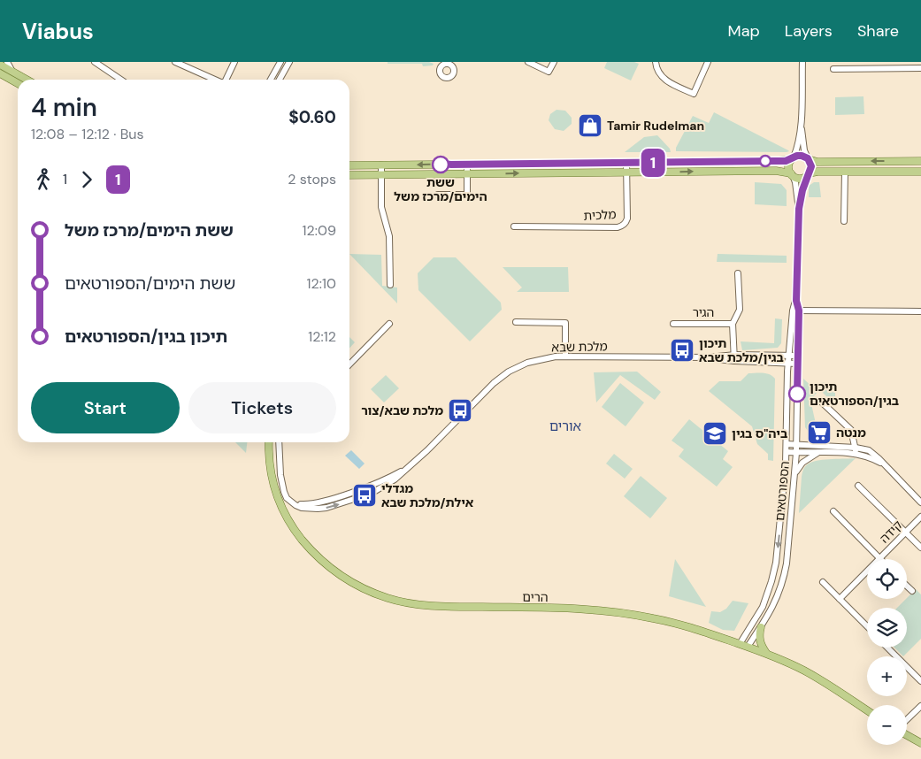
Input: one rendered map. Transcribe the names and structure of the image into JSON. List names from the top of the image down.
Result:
{
  "streets": {
    "main road": ["הרים"],
    "street": [
      "מלכית",
      "הגיר",
      "מלכת שבא",
      "הספורטאים",
      "קידה"
    ]
  },
  "crossings": [
    ["מלכת שבא", "הספורטאים"],
    ["הספורטאים", "הרים"]
  ],
  "districts": ["אורים"],
  "places": {
    "shop": ["Tamir Rudelman"],
    "other": ["ששת הימים/מרכז משל", "תיכון בגין/הספורטאים"],
    "bus stop": ["תיכון בגין/מלכת שבא", "מלכת שבא/צור", "מגדלי אילת/מלכת שבא"],
    "supermarket": ["מנטה"],
    "school or university": ["ביה\"ס בגין"]
  },
  "lines": ["bus line 1"],
  "page": {
    "header": "Viabus",
    "nav": ["Map", "Layers", "Share"],
    "on_map": "1",
    "heading": ["4 min", "12:08 – 12:12 · Bus", "$0.60"],
    "legs": ["1", "1", "2 stops"],
    "list": [
      {
        "name": "ששת הימים/מרכז משל",
        "value": "12:09"
      },
      {
        "name": "ששת הימים/הספורטאים",
        "value": "12:10"
      },
      {
        "name": "תיכון בגין/הספורטאים",
        "value": "12:12"
      }
    ],
    "buttons": ["Start", "Tickets"],
    "map_buttons": ["+", "−"]
  }
}
